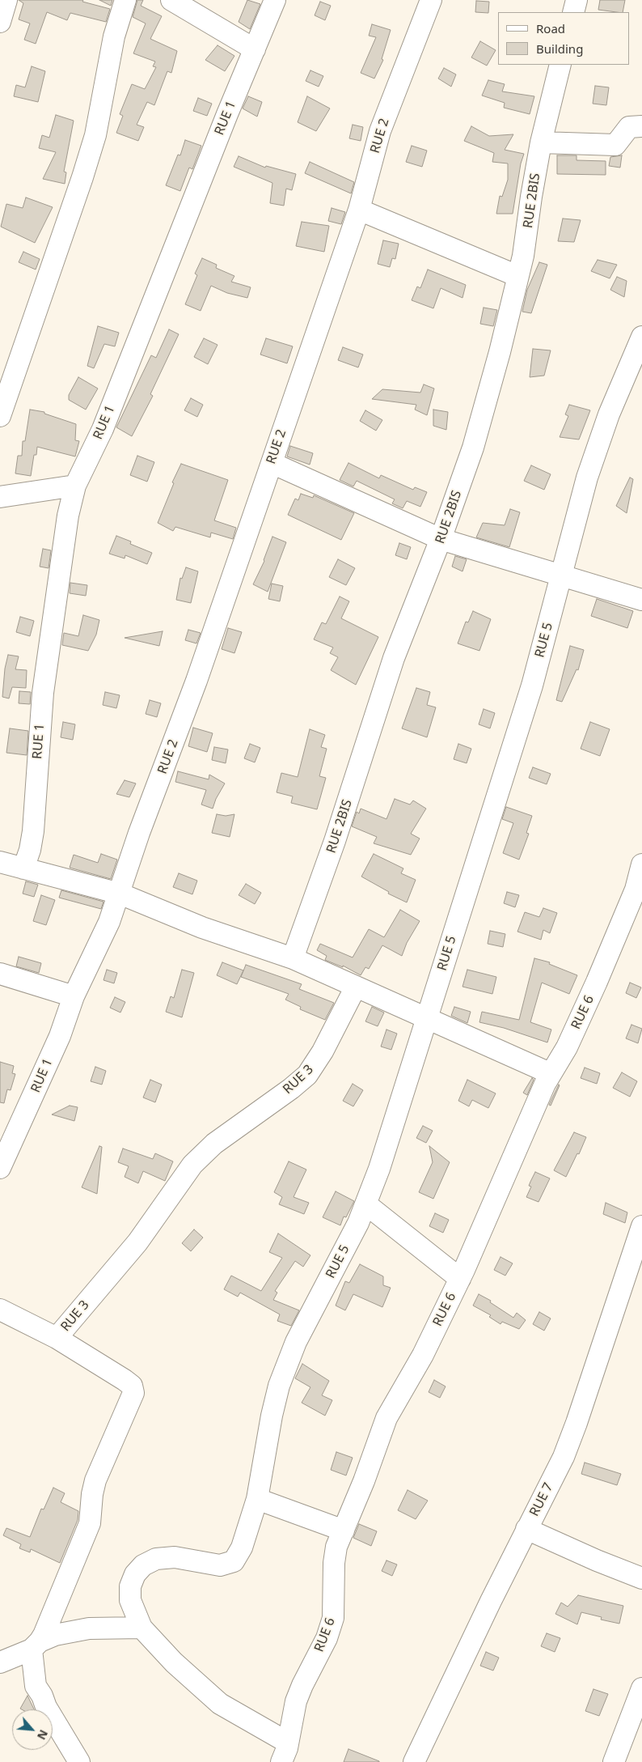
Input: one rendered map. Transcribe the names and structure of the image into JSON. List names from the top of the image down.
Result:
{
  "streets": {
    "street": [
      "RUE 1",
      "RUE 2",
      "RUE 2BIS",
      "RUE 5",
      "RUE 6",
      "RUE 3",
      "RUE 7"
    ]
  },
  "crossings": [
    ["RUE 1", "RUE 2"]
  ],
  "legend": ["Road", "Building"],
  "north": "bottom right"
}
